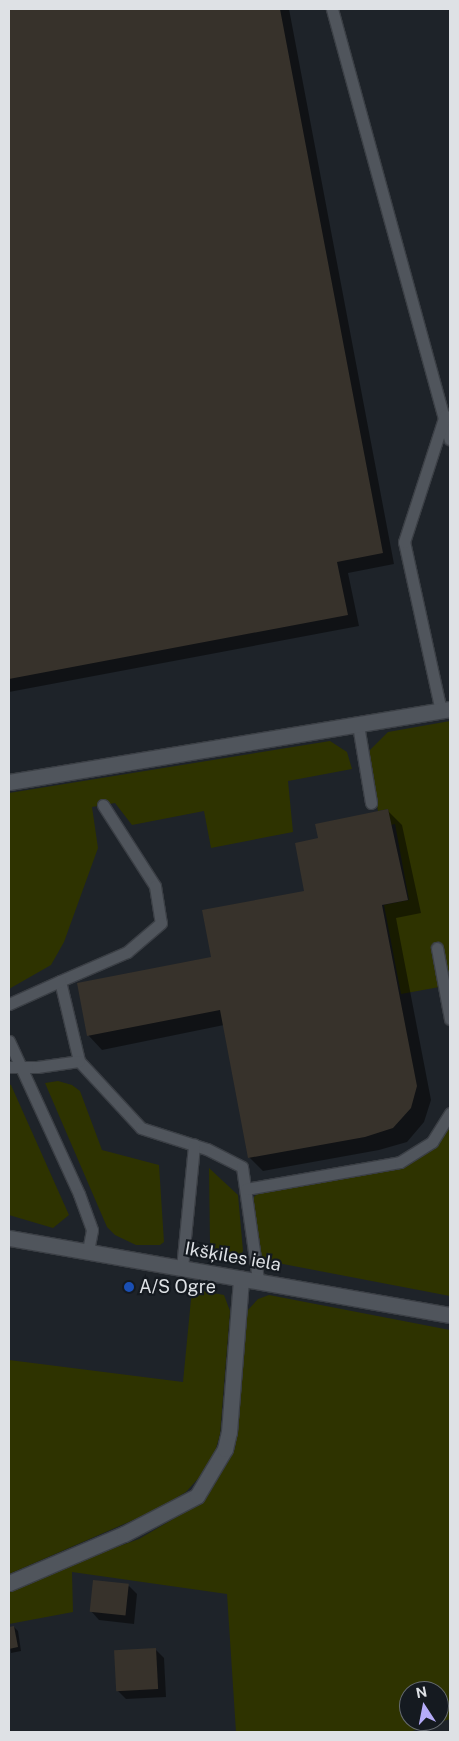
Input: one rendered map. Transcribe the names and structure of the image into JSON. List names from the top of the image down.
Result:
{
  "streets": {
    "street": ["Ikšķiles iela"]
  },
  "places": ["A/S Ogre"],
  "north": "top"
}
